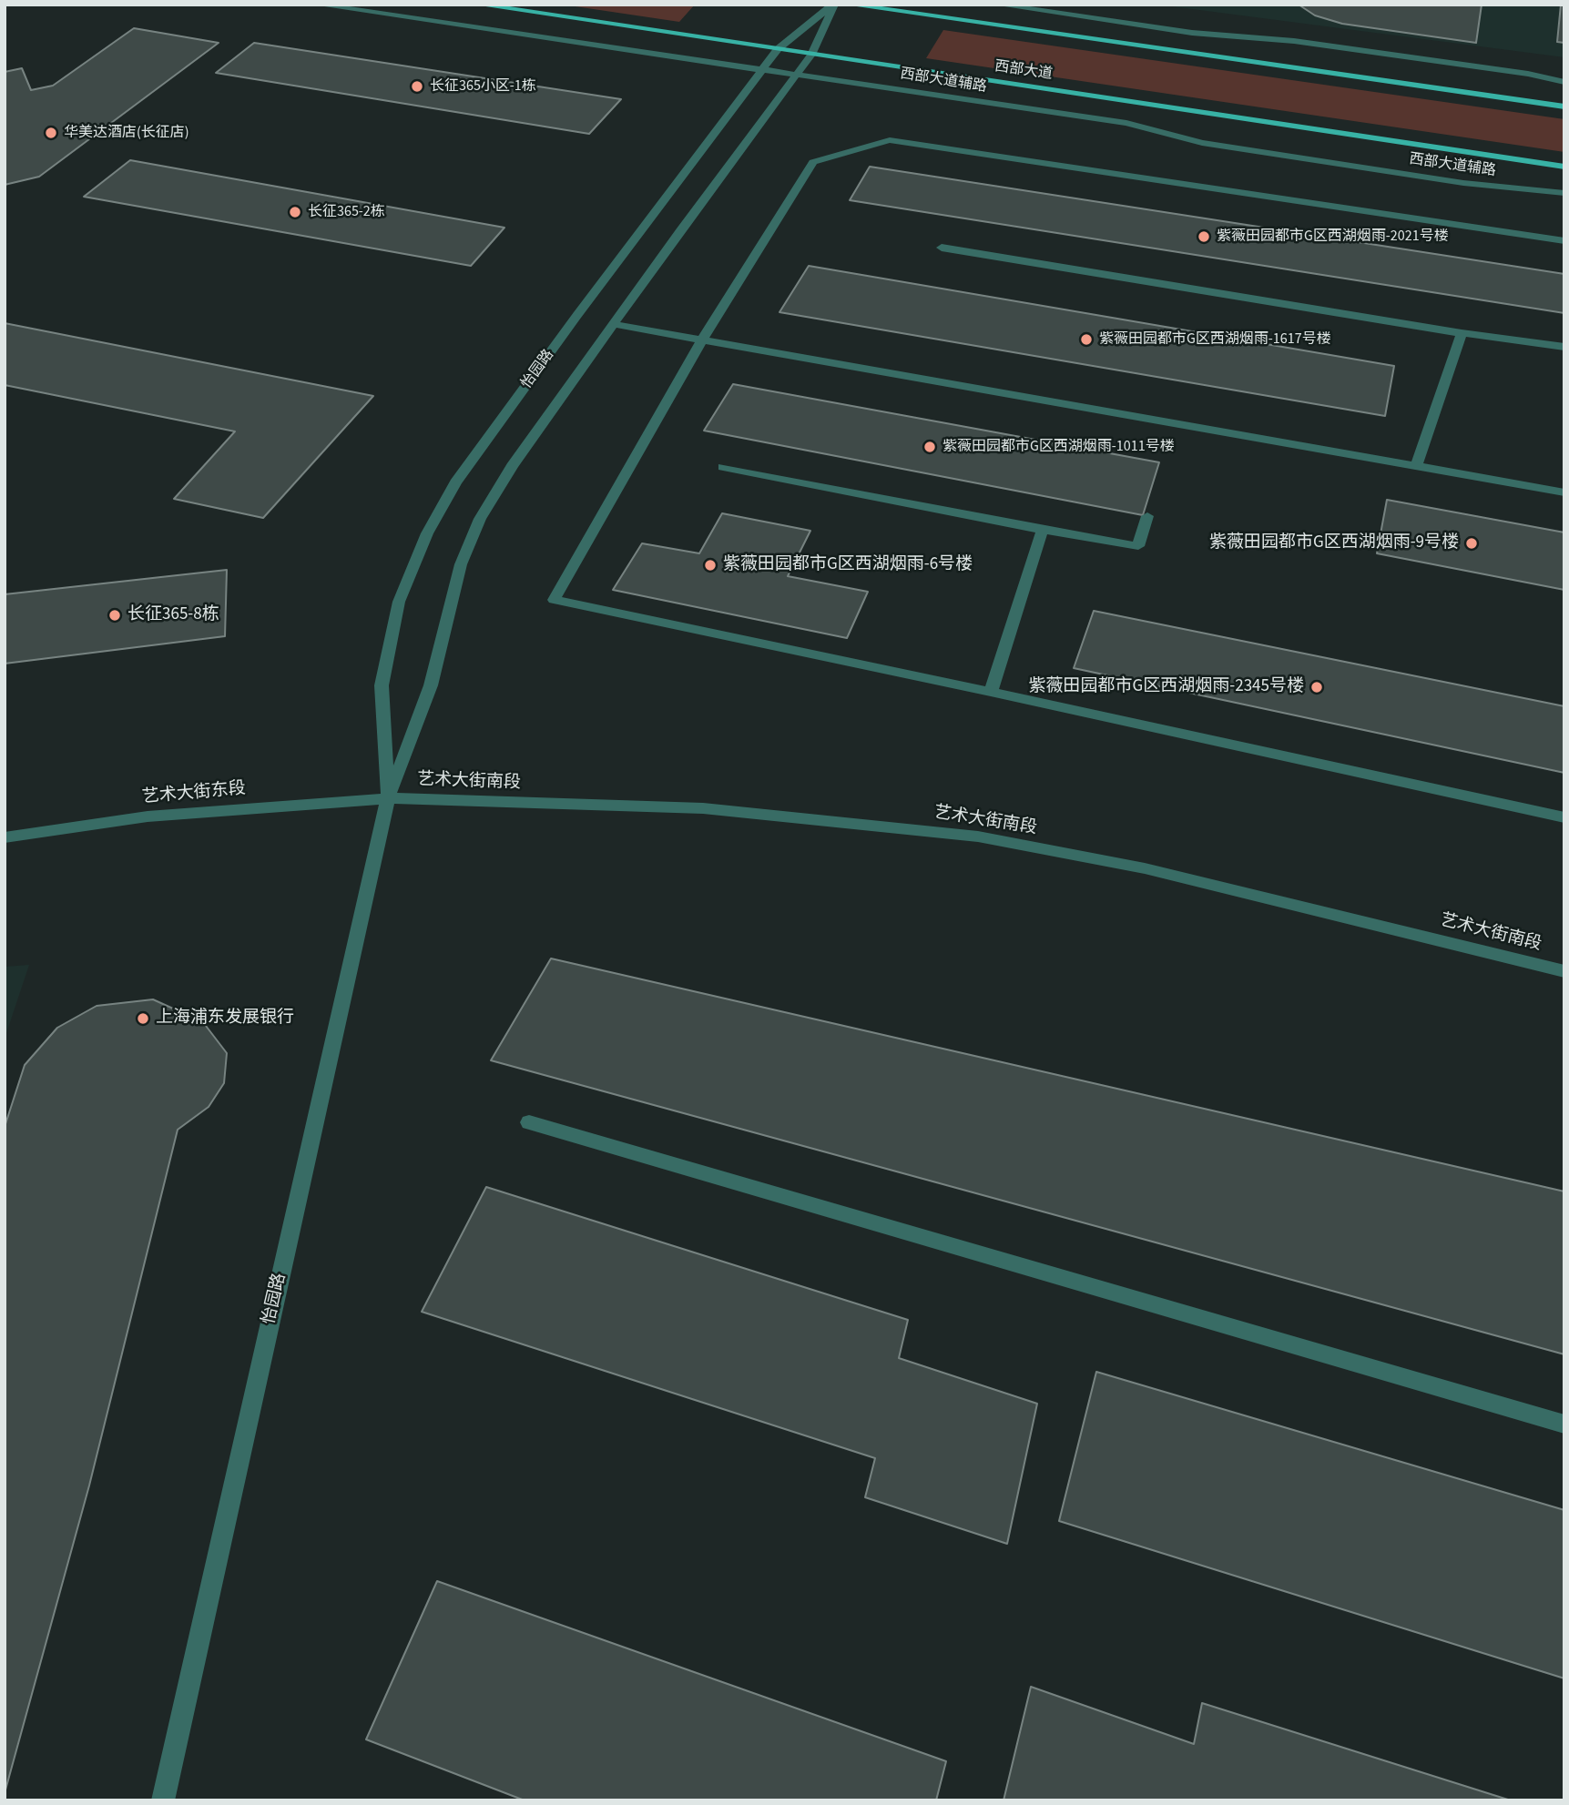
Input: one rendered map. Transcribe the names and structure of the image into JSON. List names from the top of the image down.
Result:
{
  "streets": {
    "main road": ["西部大道"],
    "street": [
      "西部大道辅路",
      "怡园路",
      "艺术大街南段",
      "艺术大街东段"
    ]
  },
  "crossings": [
    ["西部大道", "怡园路"],
    ["西部大道辅路", "怡园路"],
    ["怡园路", "艺术大街南段"],
    ["怡园路", "艺术大街东段"],
    ["艺术大街南段", "艺术大街东段"]
  ],
  "places": [
    "长征365小区-1栋",
    "华美达酒店(长征店)",
    "长征365-2栋",
    "紫薇田园都市G区西湖烟雨-2021号楼",
    "紫薇田园都市G区西湖烟雨-1617号楼",
    "紫薇田园都市G区西湖烟雨-1011号楼",
    "紫薇田园都市G区西湖烟雨-9号楼",
    "紫薇田园都市G区西湖烟雨-6号楼",
    "长征365-8栋",
    "紫薇田园都市G区西湖烟雨-2345号楼",
    "上海浦东发展银行"
  ]
}
